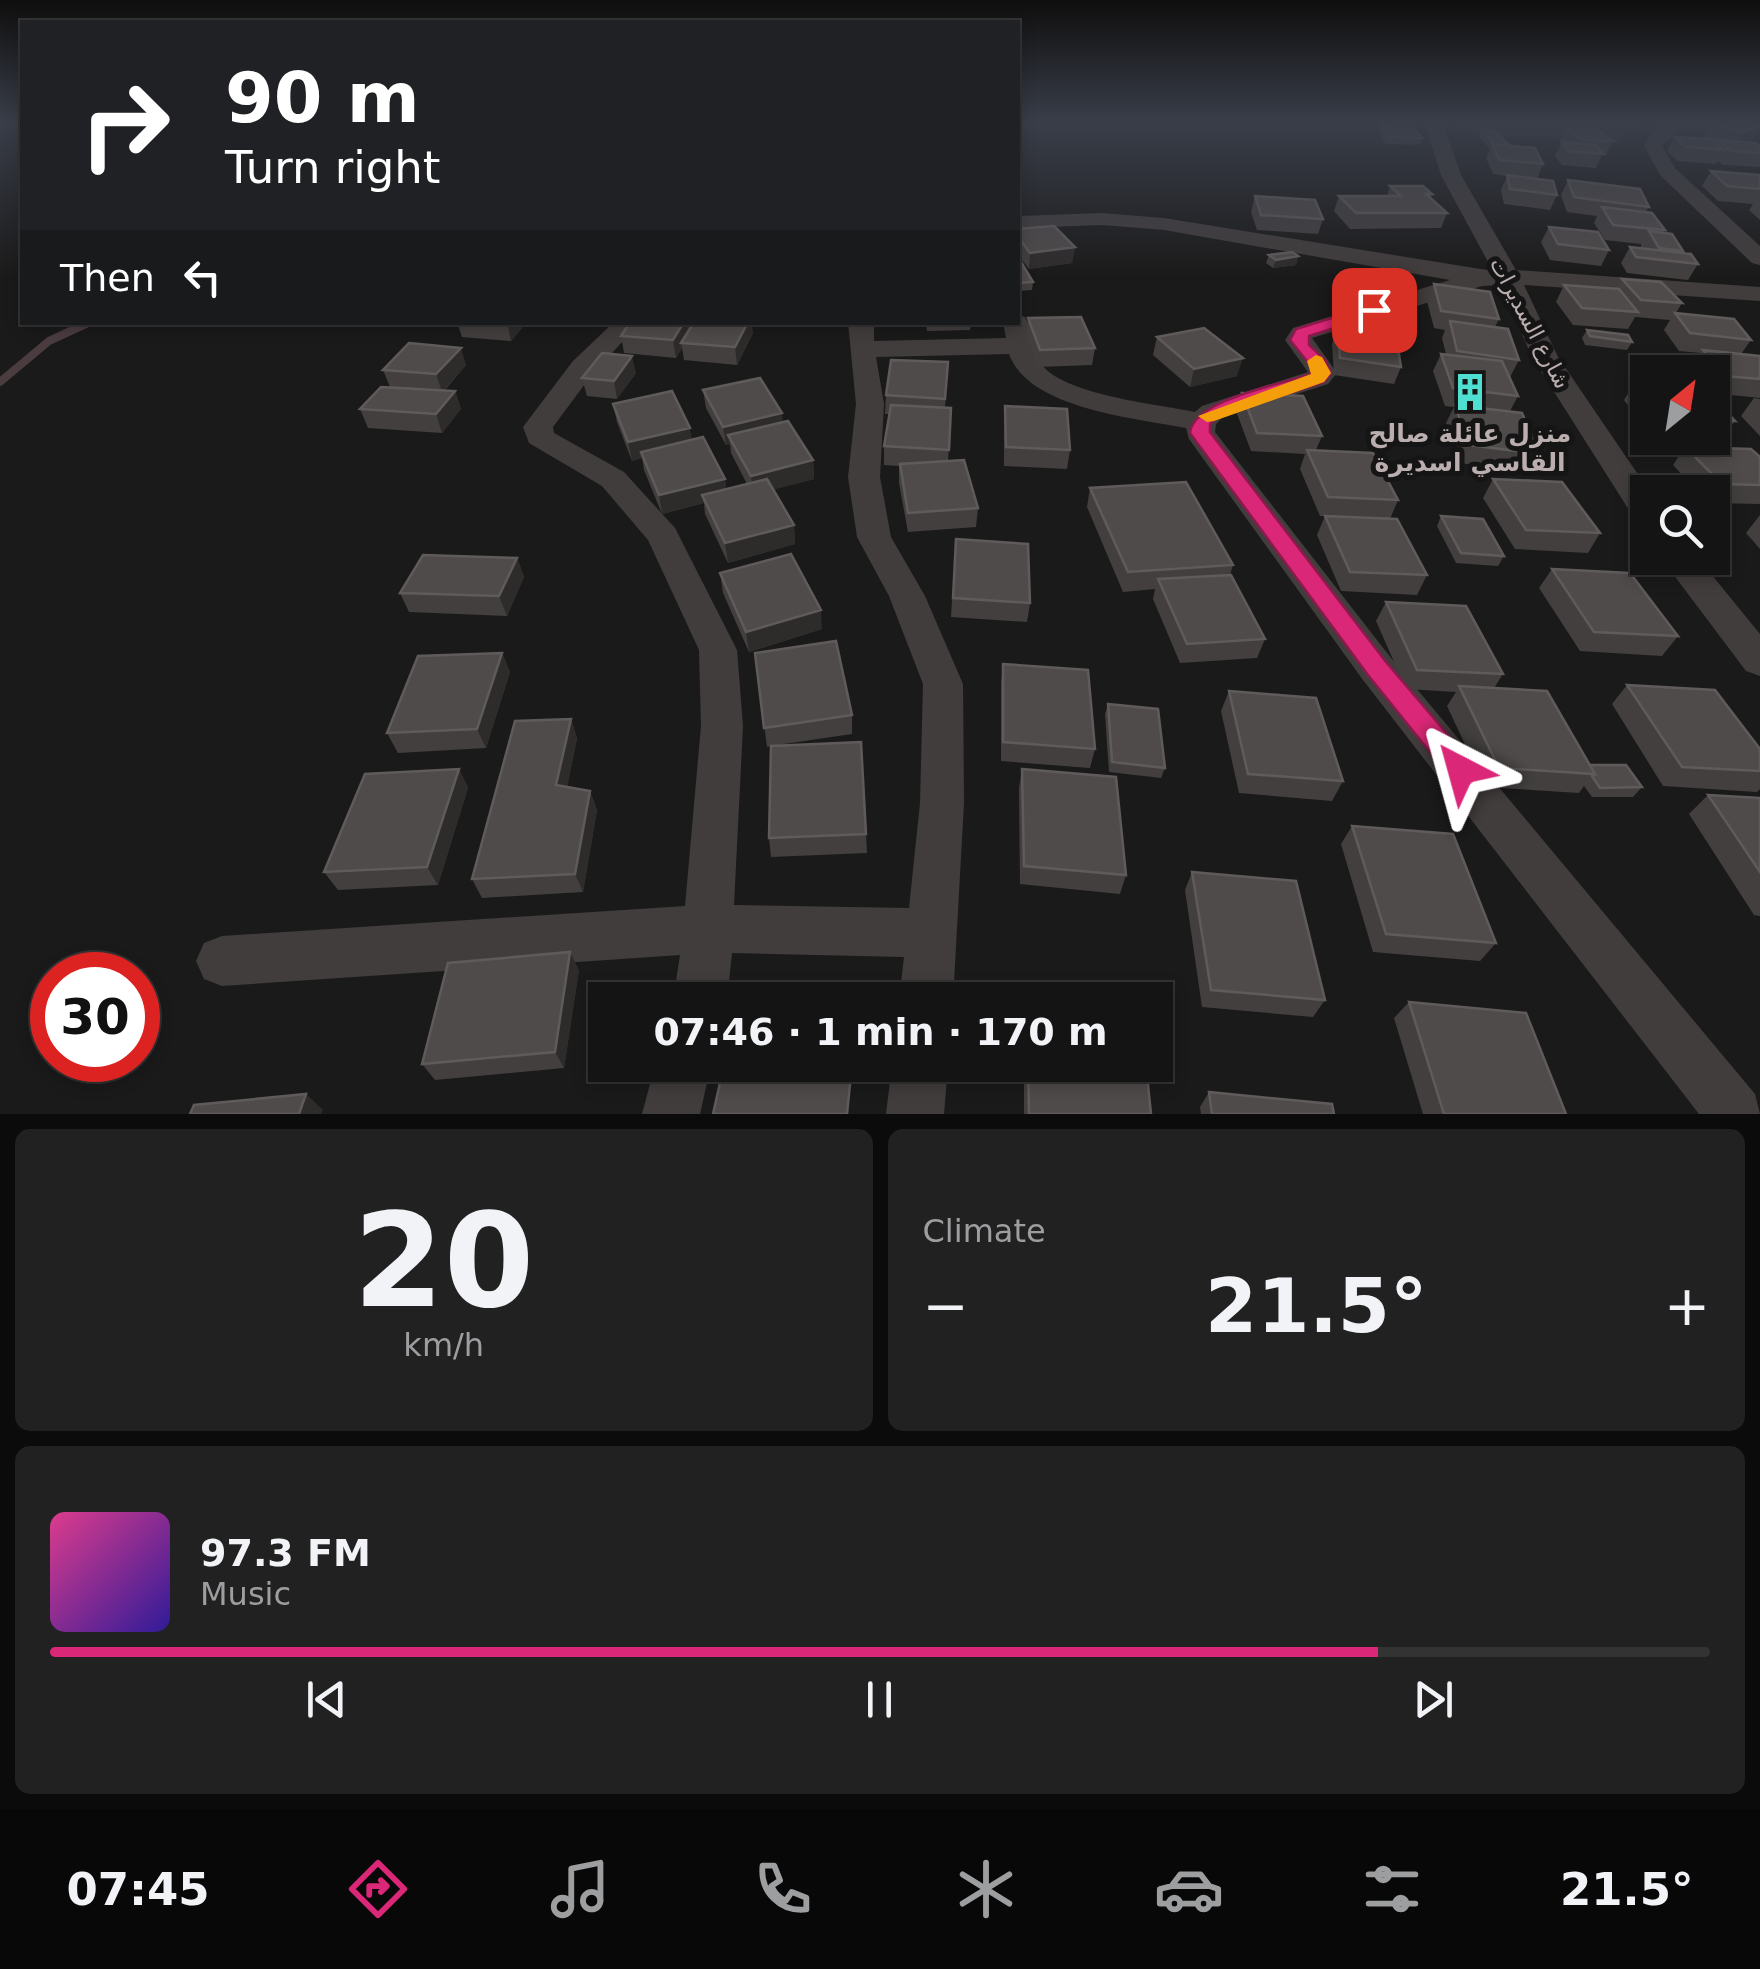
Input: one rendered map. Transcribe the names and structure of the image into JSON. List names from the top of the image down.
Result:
{
  "streets": {
    "street": ["شارع السديرات"]
  },
  "places": {
    "building": ["منزل عائلة صالح القاسي اسديرة"]
  },
  "north": "top right",
  "page": {
    "turn": ["90 m", "Turn right"],
    "then": "Then",
    "limit": "30",
    "trip": "07:46 · 1 min · 170 m",
    "tile": [
      ["20", "km/h"],
      "Climate"
    ],
    "heat": ["−", "21.5°", "+"],
    "song": ["97.3 FM", "Music"],
    "tabs": ["07:45", "21.5°"]
  }
}
